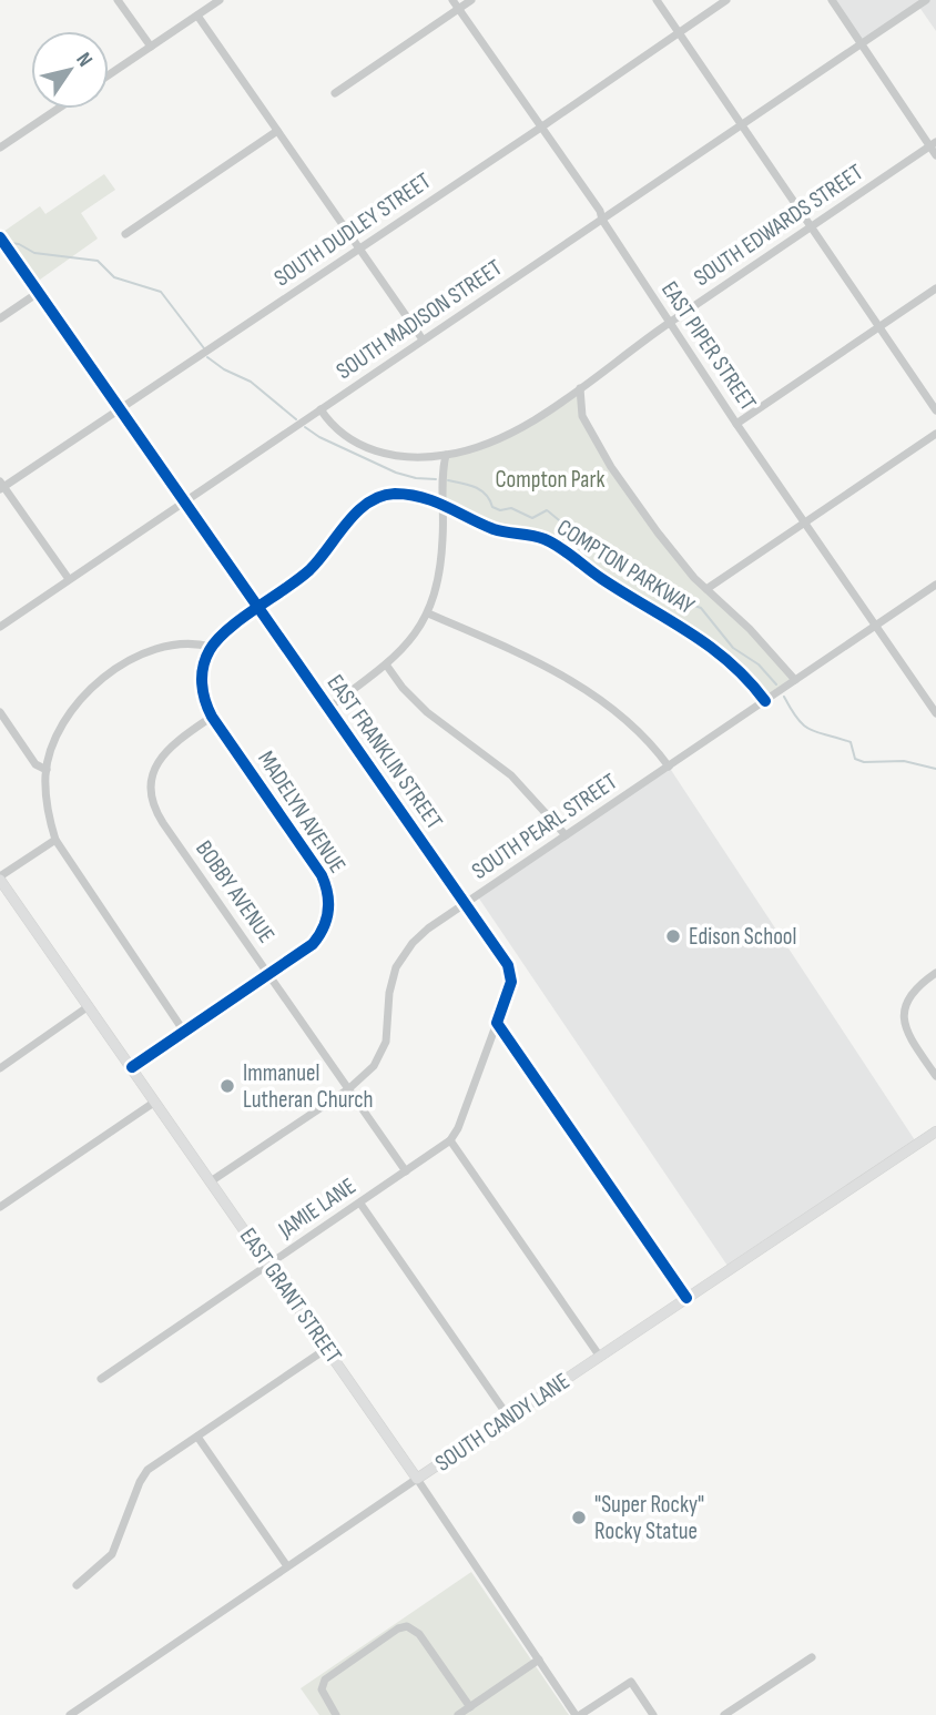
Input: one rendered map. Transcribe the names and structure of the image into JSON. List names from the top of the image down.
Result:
{
  "streets": {
    "main road": ["EAST GRANT STREET", "SOUTH CANDY LANE"],
    "street": [
      "SOUTH EDWARDS STREET",
      "SOUTH DUDLEY STREET",
      "SOUTH MADISON STREET",
      "EAST PIPER STREET",
      "COMPTON PARKWAY",
      "EAST FRANKLIN STREET",
      "MADELYN AVENUE",
      "SOUTH PEARL STREET",
      "BOBBY AVENUE",
      "JAMIE LANE"
    ]
  },
  "crossings": [
    ["SOUTH EDWARDS STREET", "SOUTH MADISON STREET"],
    ["SOUTH EDWARDS STREET", "EAST PIPER STREET"],
    ["SOUTH DUDLEY STREET", "EAST PIPER STREET"],
    ["SOUTH DUDLEY STREET", "EAST FRANKLIN STREET"],
    ["SOUTH MADISON STREET", "EAST PIPER STREET"],
    ["SOUTH MADISON STREET", "EAST FRANKLIN STREET"],
    ["EAST PIPER STREET", "SOUTH PEARL STREET"],
    ["COMPTON PARKWAY", "EAST FRANKLIN STREET"],
    ["COMPTON PARKWAY", "SOUTH PEARL STREET"],
    ["EAST FRANKLIN STREET", "SOUTH PEARL STREET"],
    ["MADELYN AVENUE", "BOBBY AVENUE"],
    ["MADELYN AVENUE", "EAST GRANT STREET"],
    ["SOUTH PEARL STREET", "BOBBY AVENUE"],
    ["SOUTH PEARL STREET", "EAST GRANT STREET"],
    ["BOBBY AVENUE", "JAMIE LANE"],
    ["JAMIE LANE", "EAST GRANT STREET"],
    ["EAST GRANT STREET", "SOUTH CANDY LANE"]
  ],
  "parks": ["Compton Park"],
  "places": ["Edison School", "Immanuel Lutheran Church", "\"Super Rocky\" Rocky Statue"],
  "north": "top right"
}
